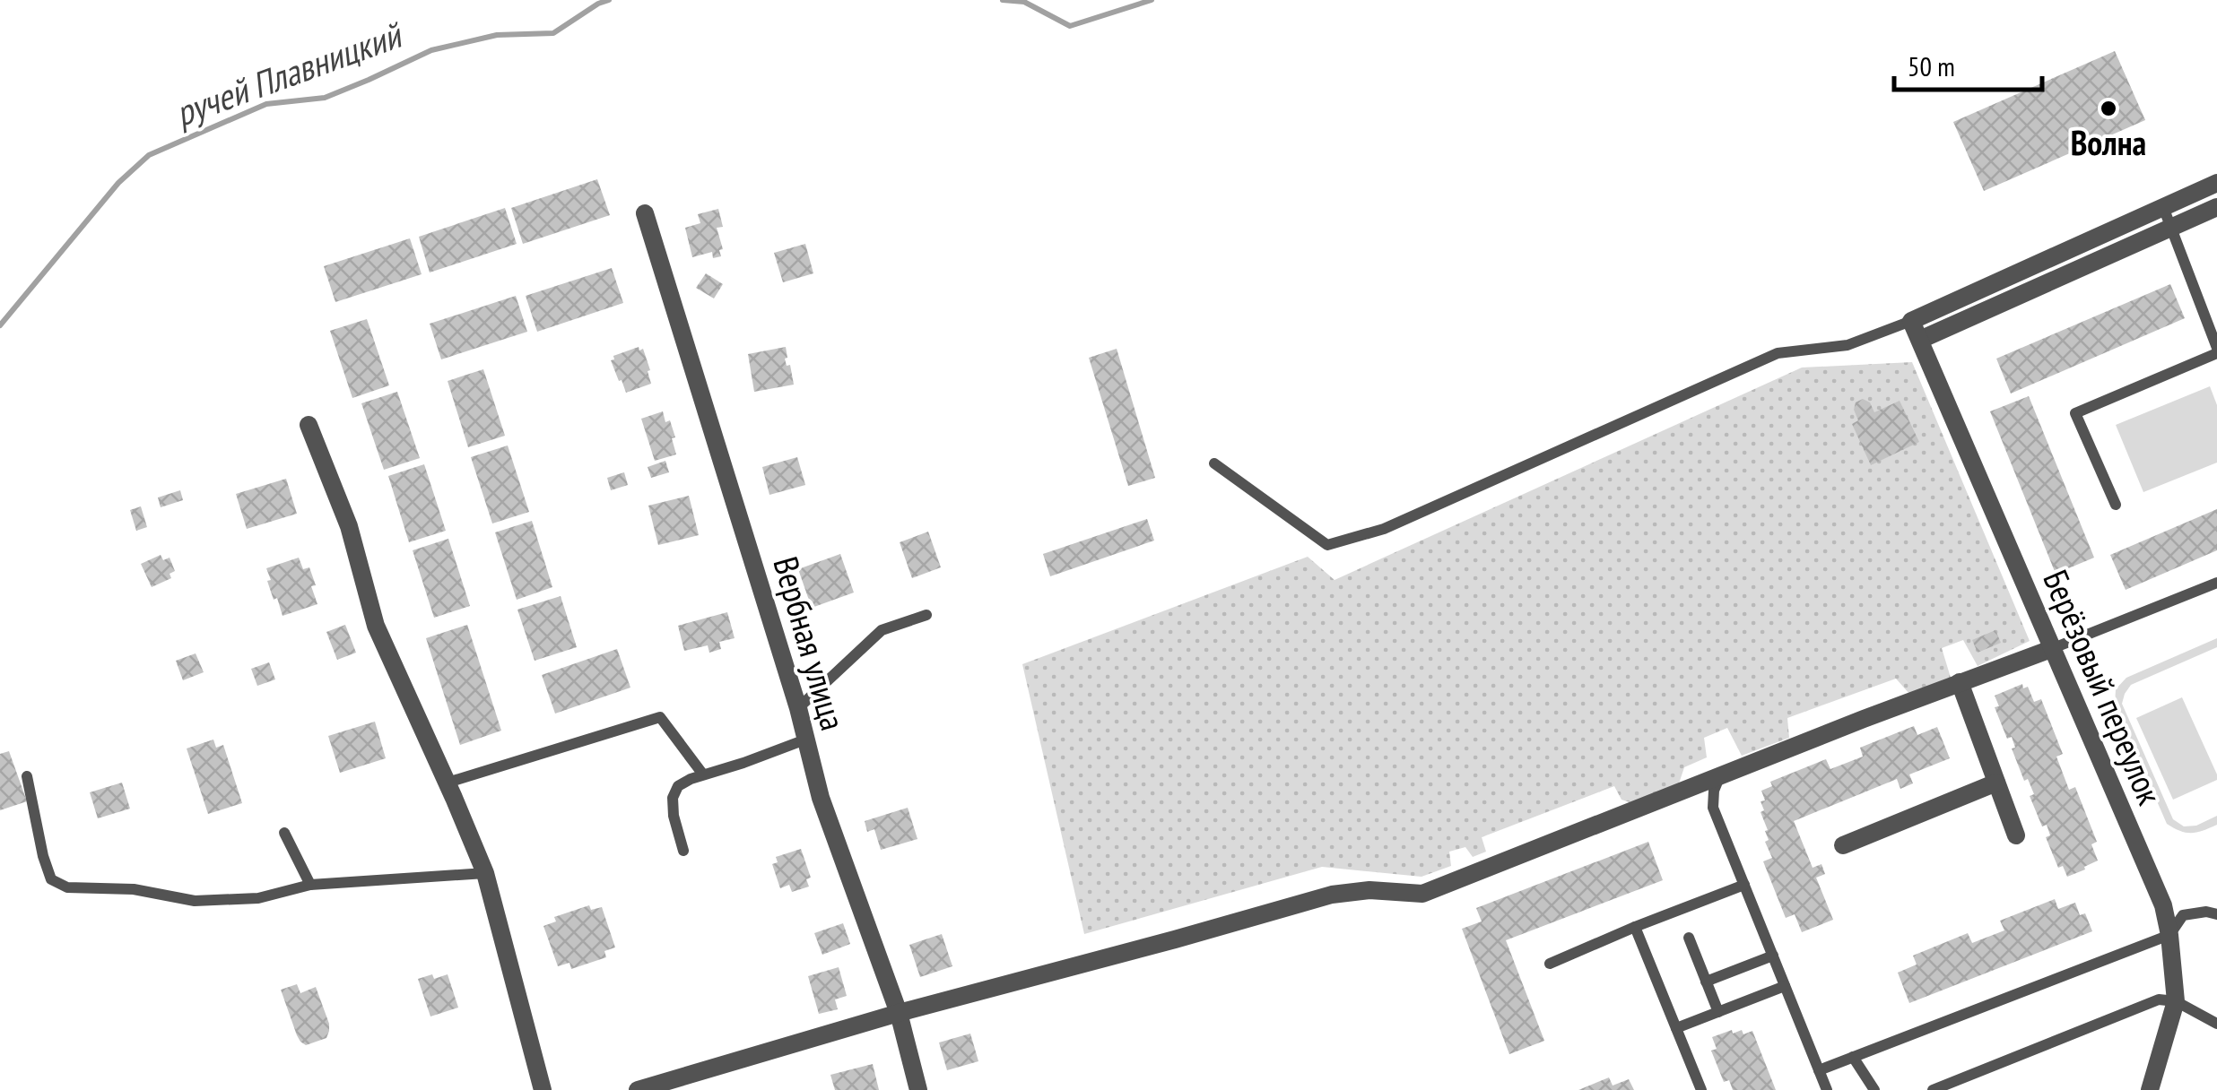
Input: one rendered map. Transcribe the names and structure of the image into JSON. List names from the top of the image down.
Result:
{
  "streets": {
    "street": ["Вербная улица", "Берёзовый переулок"]
  },
  "water": ["ручей Плавницкий"],
  "places": ["Волна"],
  "scale_bar": "50 m"
}
